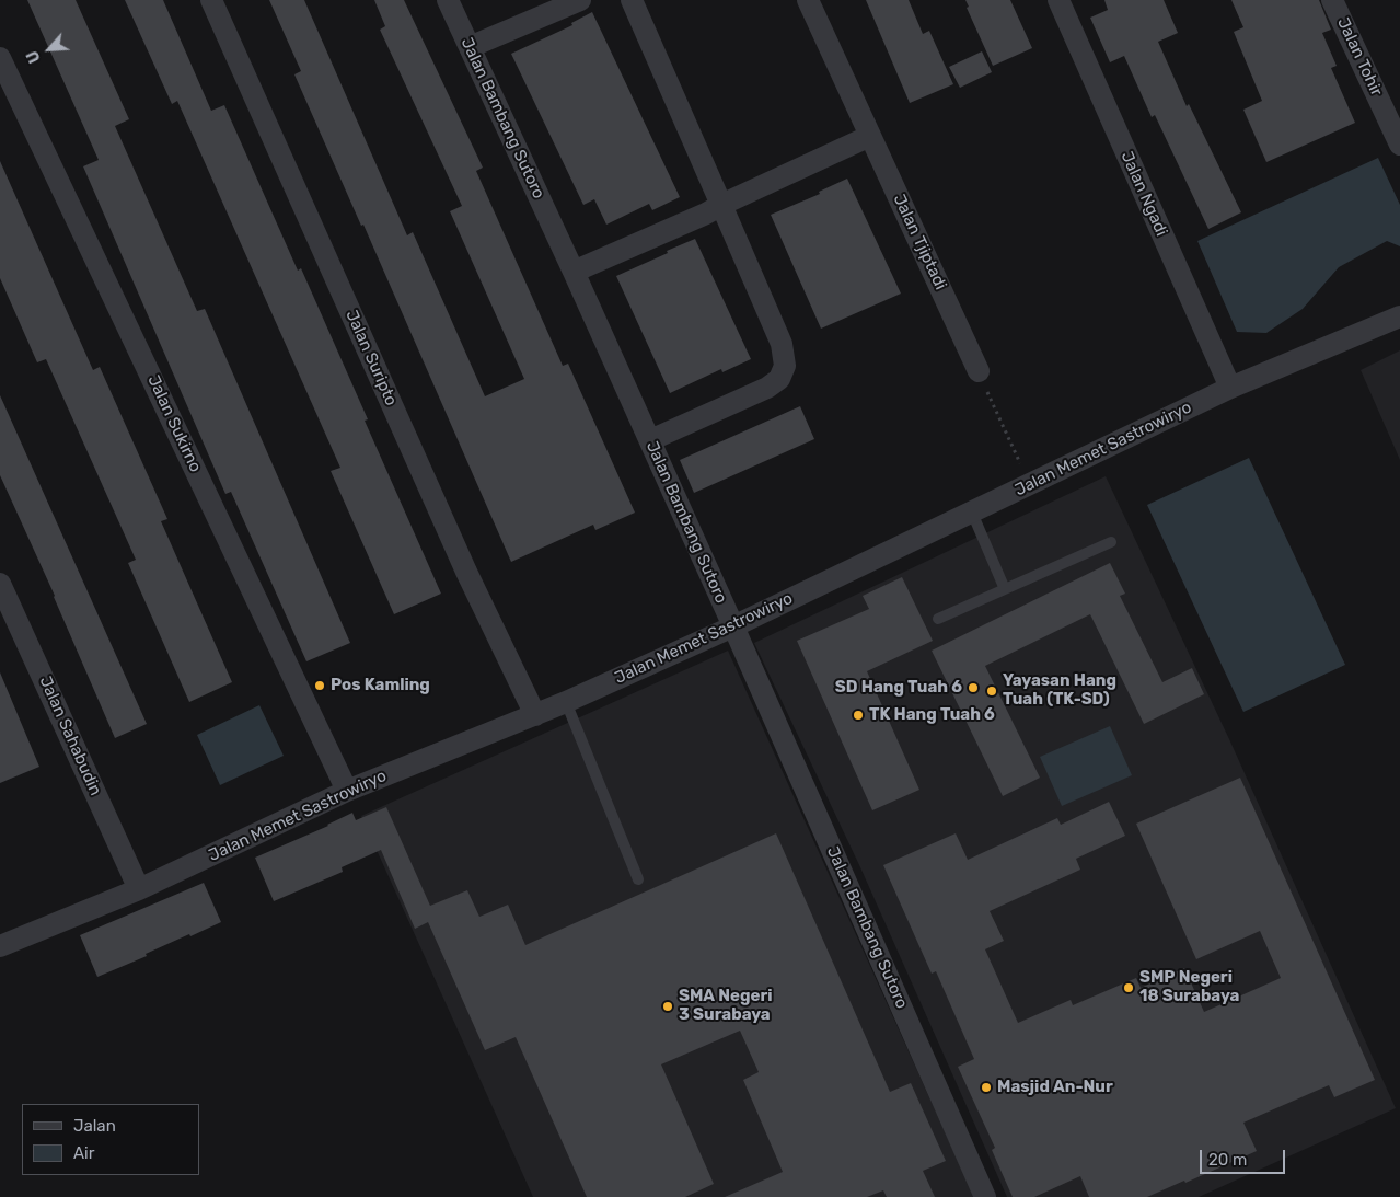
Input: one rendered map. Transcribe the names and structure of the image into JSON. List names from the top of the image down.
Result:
{
  "streets": {
    "street": [
      "Jalan Tohir",
      "Jalan Bambang Sutoro",
      "Jalan Ngadi",
      "Jalan Tjiptadi",
      "Jalan Suripto",
      "Jalan Sukirno",
      "Jalan Memet Sastrowiryo",
      "Jalan Sahabudin"
    ]
  },
  "crossings": [
    ["Jalan Bambang Sutoro", "Jalan Memet Sastrowiryo"],
    ["Jalan Ngadi", "Jalan Memet Sastrowiryo"],
    ["Jalan Suripto", "Jalan Memet Sastrowiryo"],
    ["Jalan Sukirno", "Jalan Memet Sastrowiryo"],
    ["Jalan Memet Sastrowiryo", "Jalan Sahabudin"]
  ],
  "places": [
    "Pos Kamling",
    "SD Hang Tuah 6",
    "Yayasan Hang Tuah (TK-SD)",
    "TK Hang Tuah 6",
    "SMP Negeri 18 Surabaya",
    "SMA Negeri 3 Surabaya",
    "Masjid An-Nur"
  ],
  "legend": ["Jalan", "Air"],
  "scale_bar": "20 m",
  "north": "bottom left"
}
